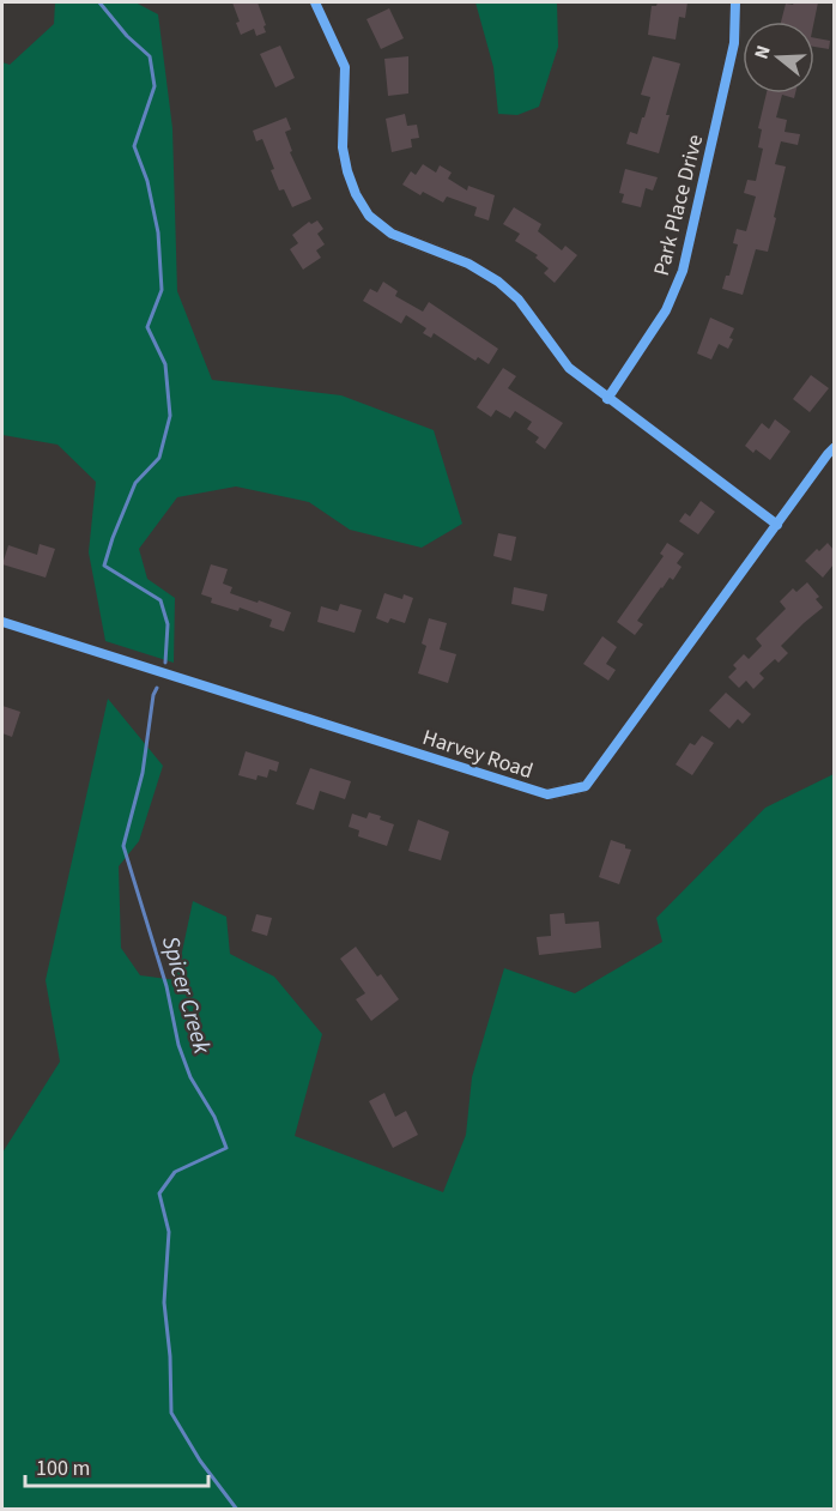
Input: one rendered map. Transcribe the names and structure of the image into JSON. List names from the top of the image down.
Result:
{
  "streets": {
    "street": ["Park Place Drive", "Harvey Road"]
  },
  "water": ["Spicer Creek"],
  "scale_bar": "100 m",
  "north": "left"
}
